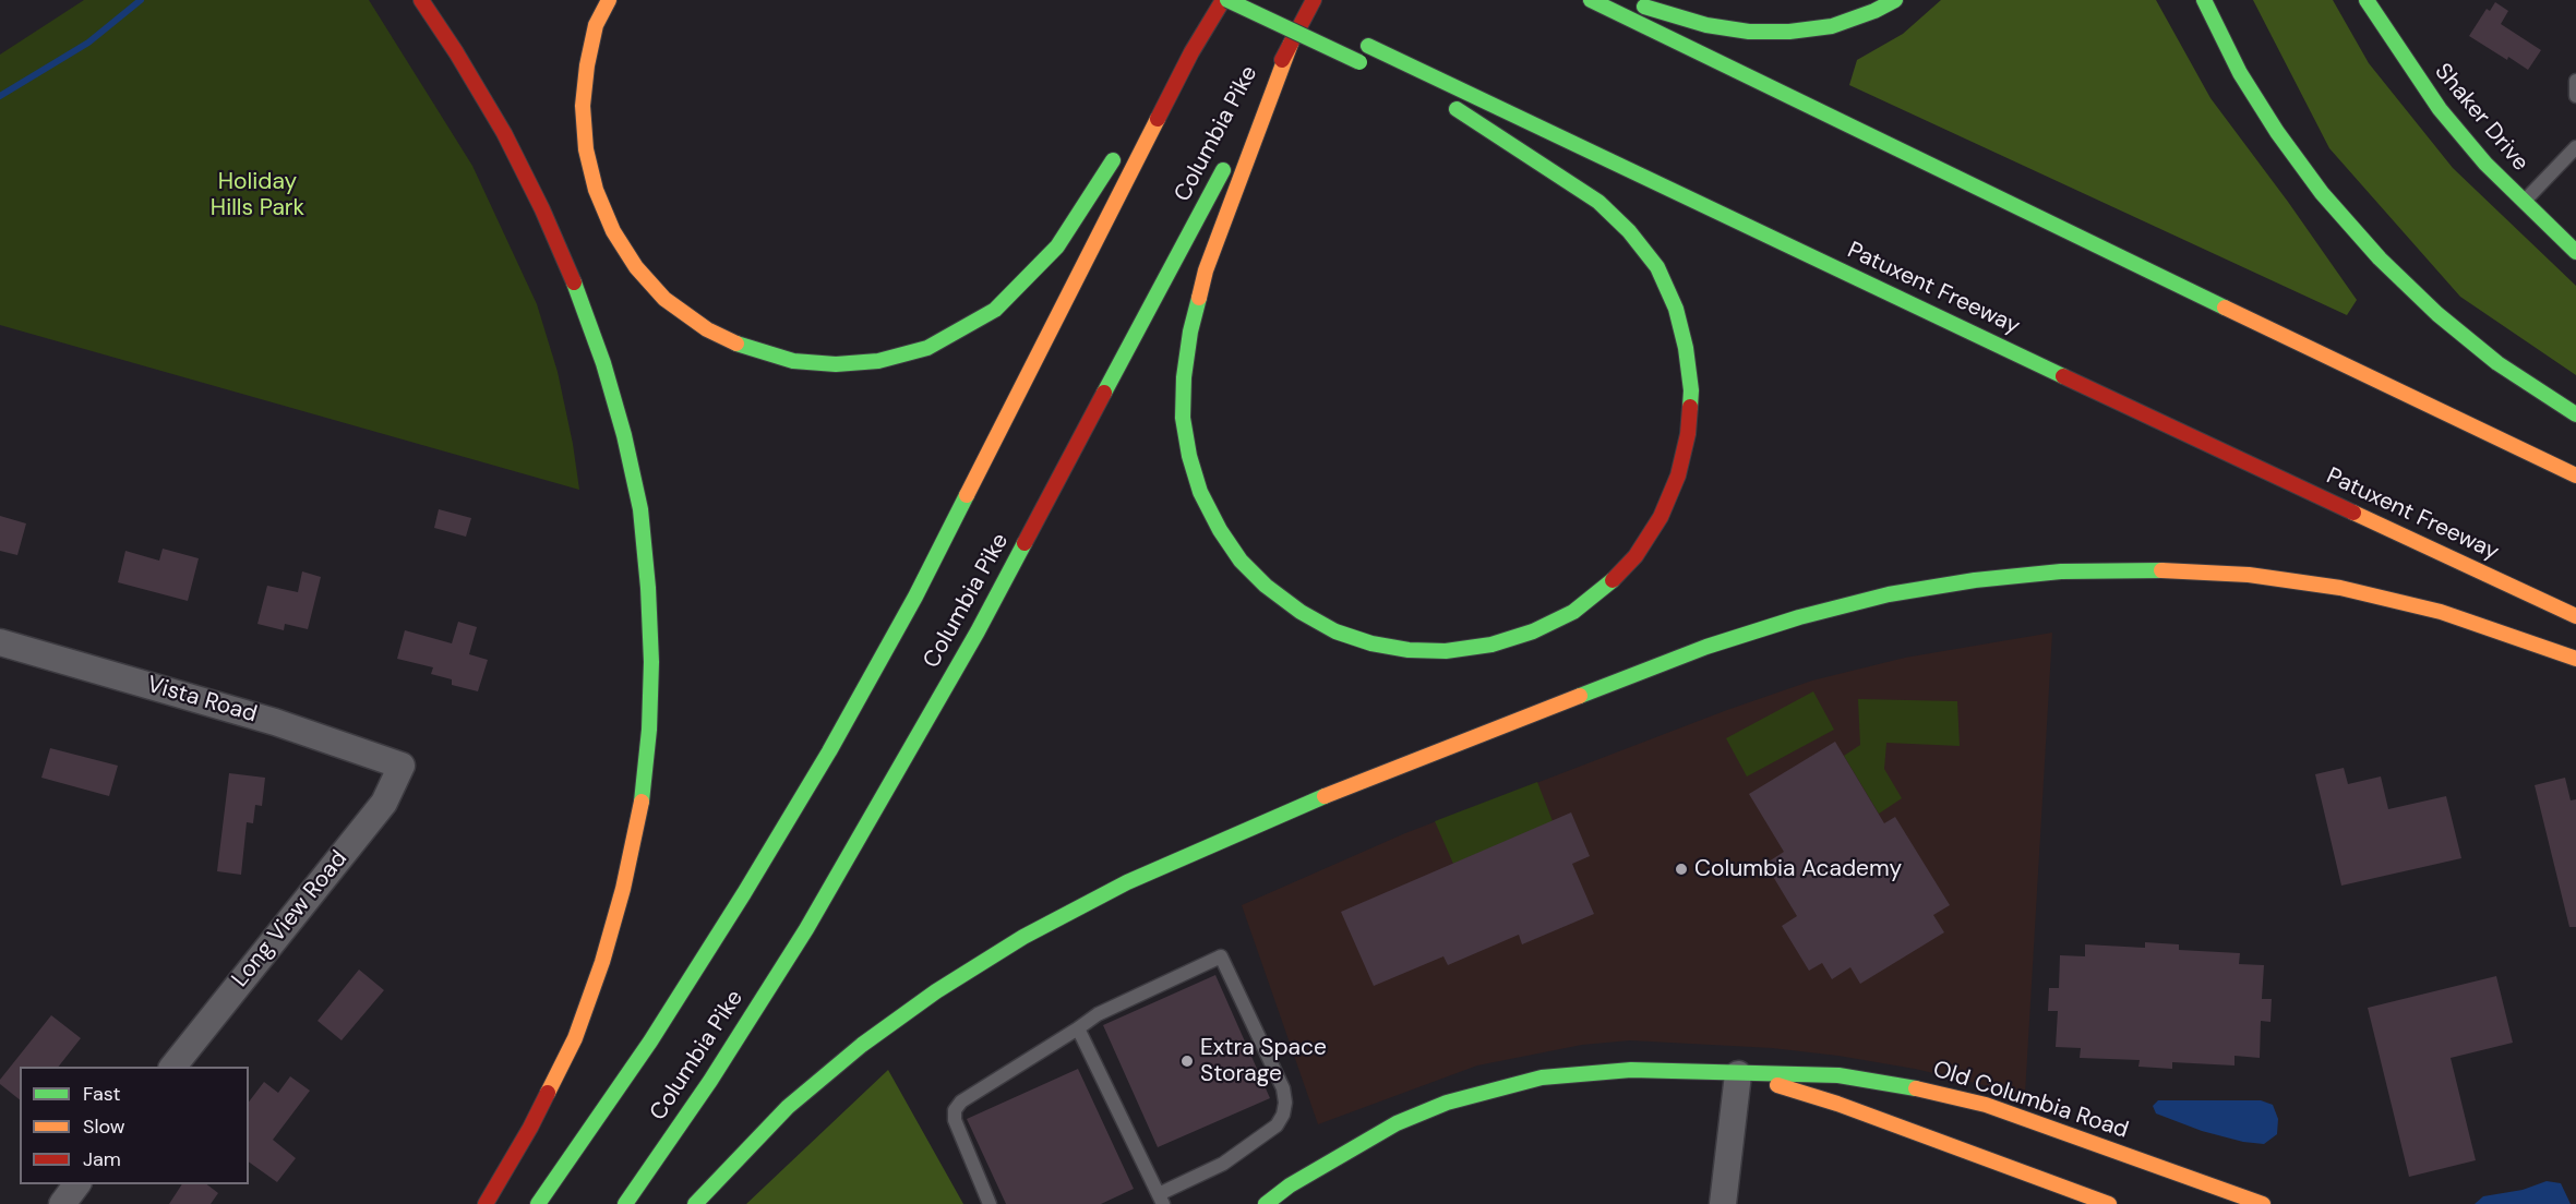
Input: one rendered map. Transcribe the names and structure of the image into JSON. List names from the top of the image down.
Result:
{
  "streets": {
    "main road": [
      "Shaker Drive",
      "Columbia Pike",
      "Patuxent Freeway",
      "Old Columbia Road"
    ],
    "street": ["Vista Road", "Long View Road"]
  },
  "crossings": [
    ["Vista Road", "Long View Road"]
  ],
  "parks": ["Holiday Hills Park"],
  "places": ["Columbia Academy", "Extra Space Storage"],
  "legend": ["Fast", "Slow", "Jam"]
}
